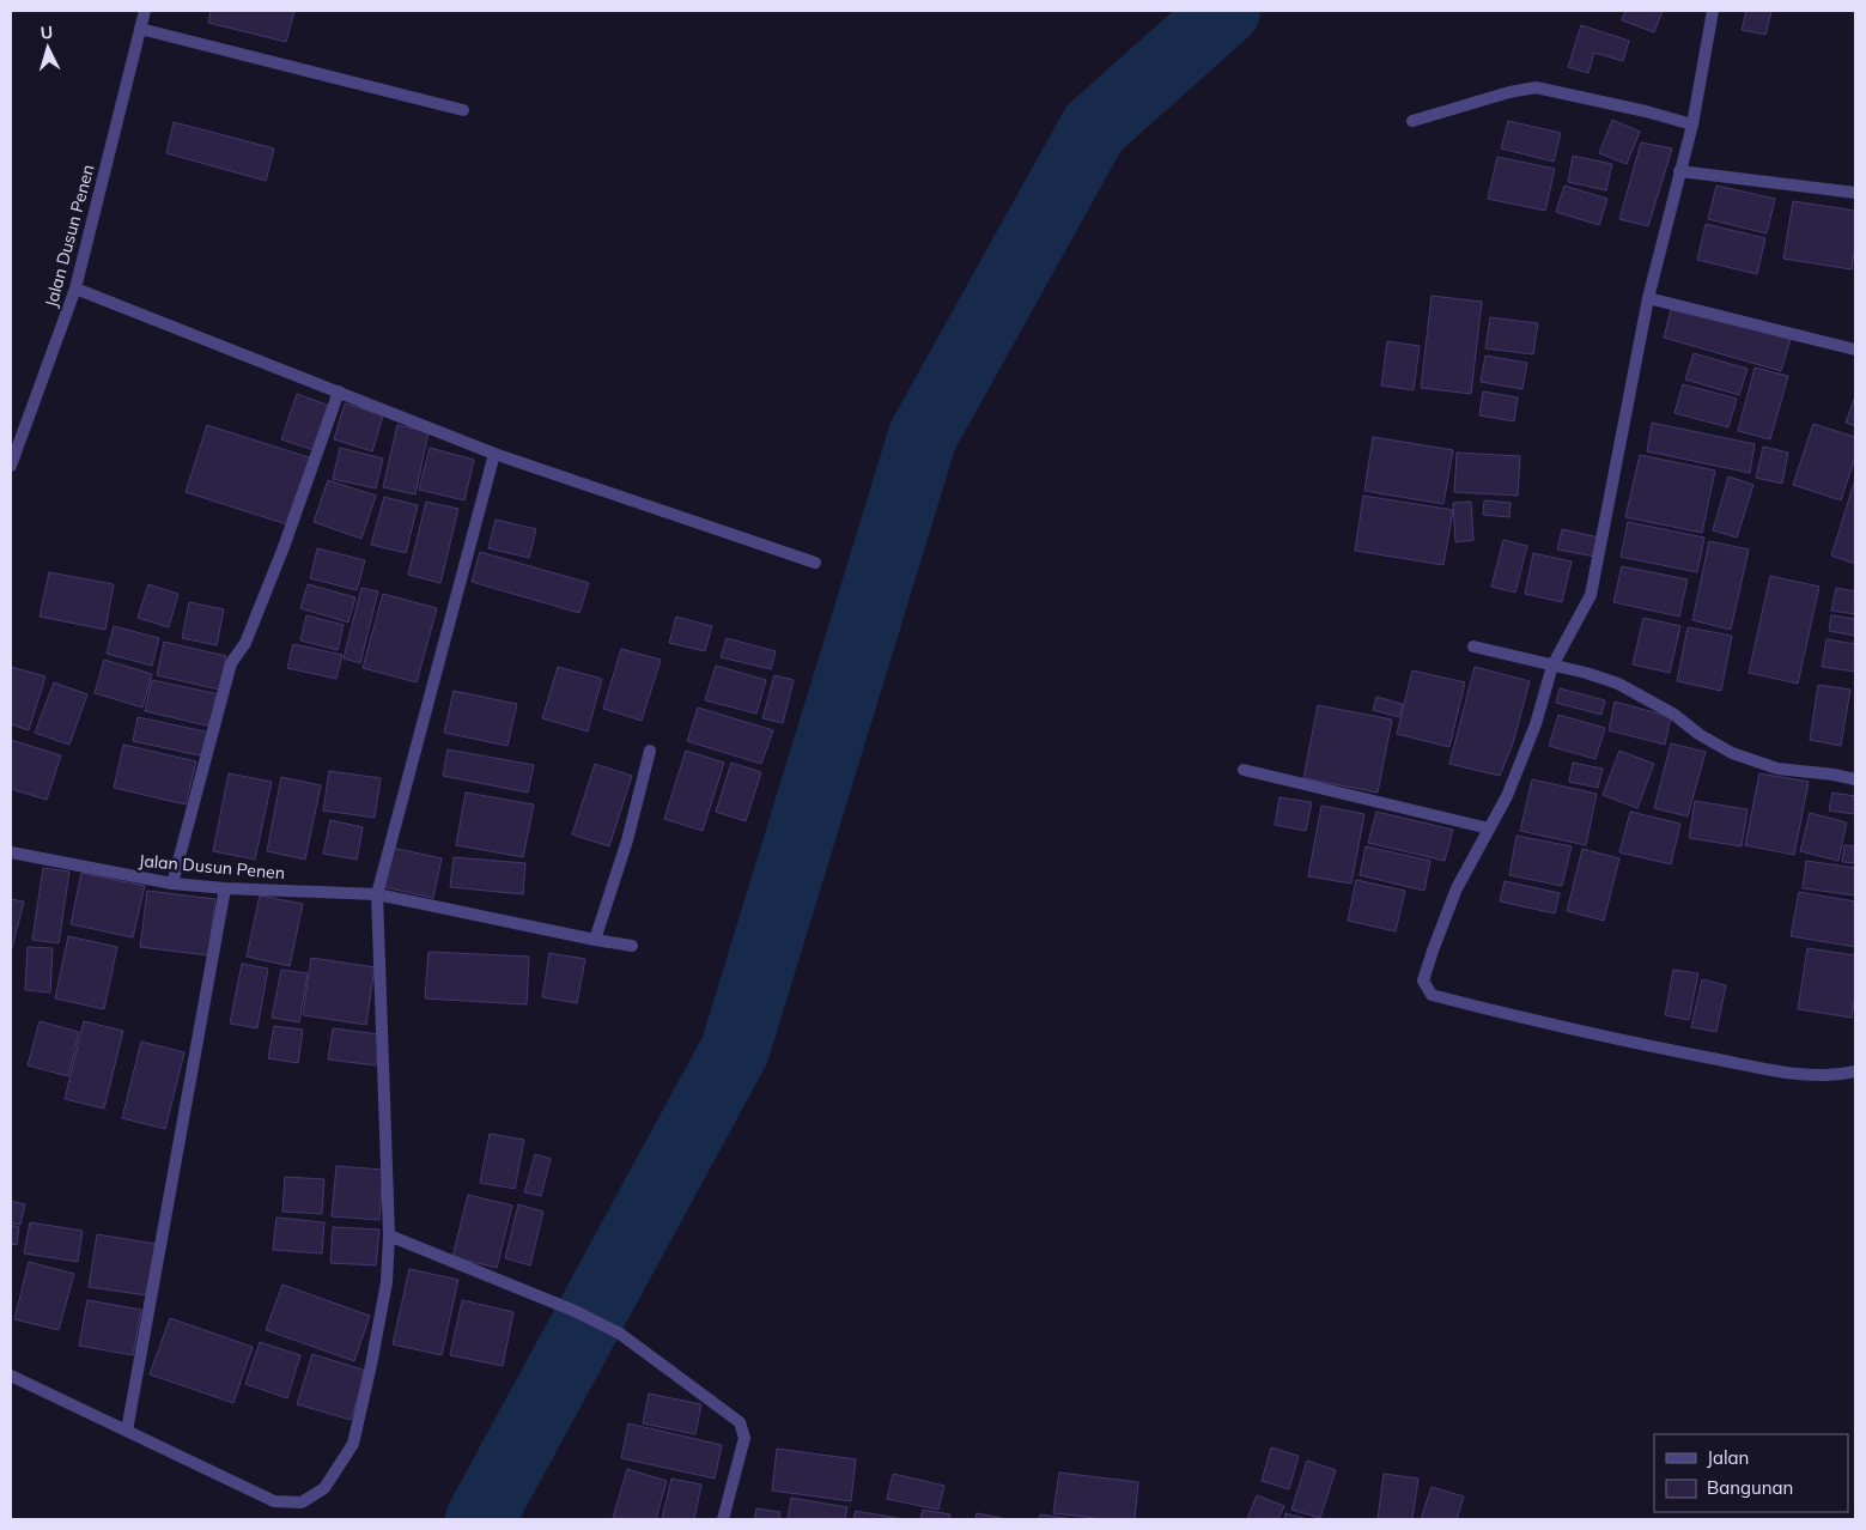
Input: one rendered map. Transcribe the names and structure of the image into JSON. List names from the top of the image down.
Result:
{
  "streets": {
    "street": ["Jalan Dusun Penen"]
  },
  "legend": ["Jalan", "Bangunan"],
  "north": "top"
}
